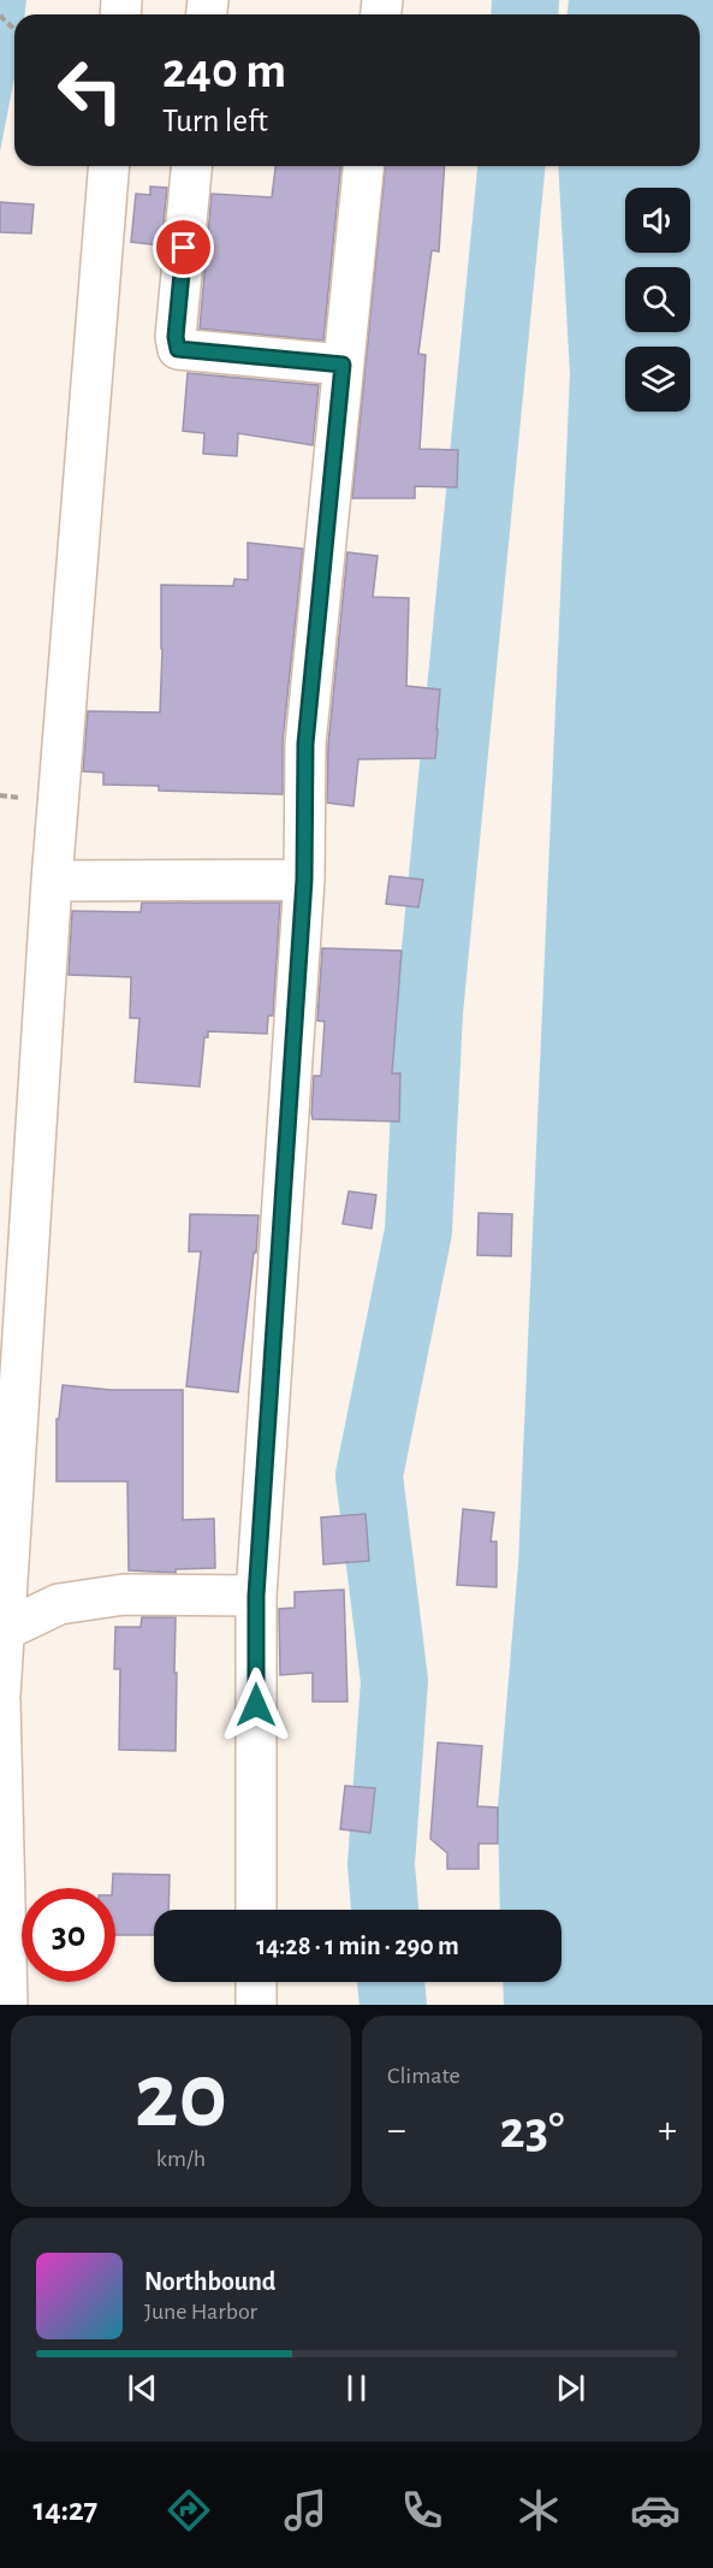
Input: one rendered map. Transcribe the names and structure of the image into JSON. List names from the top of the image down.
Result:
{
  "page": {
    "turn": ["240 m", "Turn left"],
    "limit": "30",
    "trip": "14:28 · 1 min · 290 m",
    "tile": [
      ["20", "km/h"],
      "Climate"
    ],
    "heat": ["−", "23°", "+"],
    "song": ["Northbound", "June Harbor"],
    "tabs": "14:27"
  }
}
